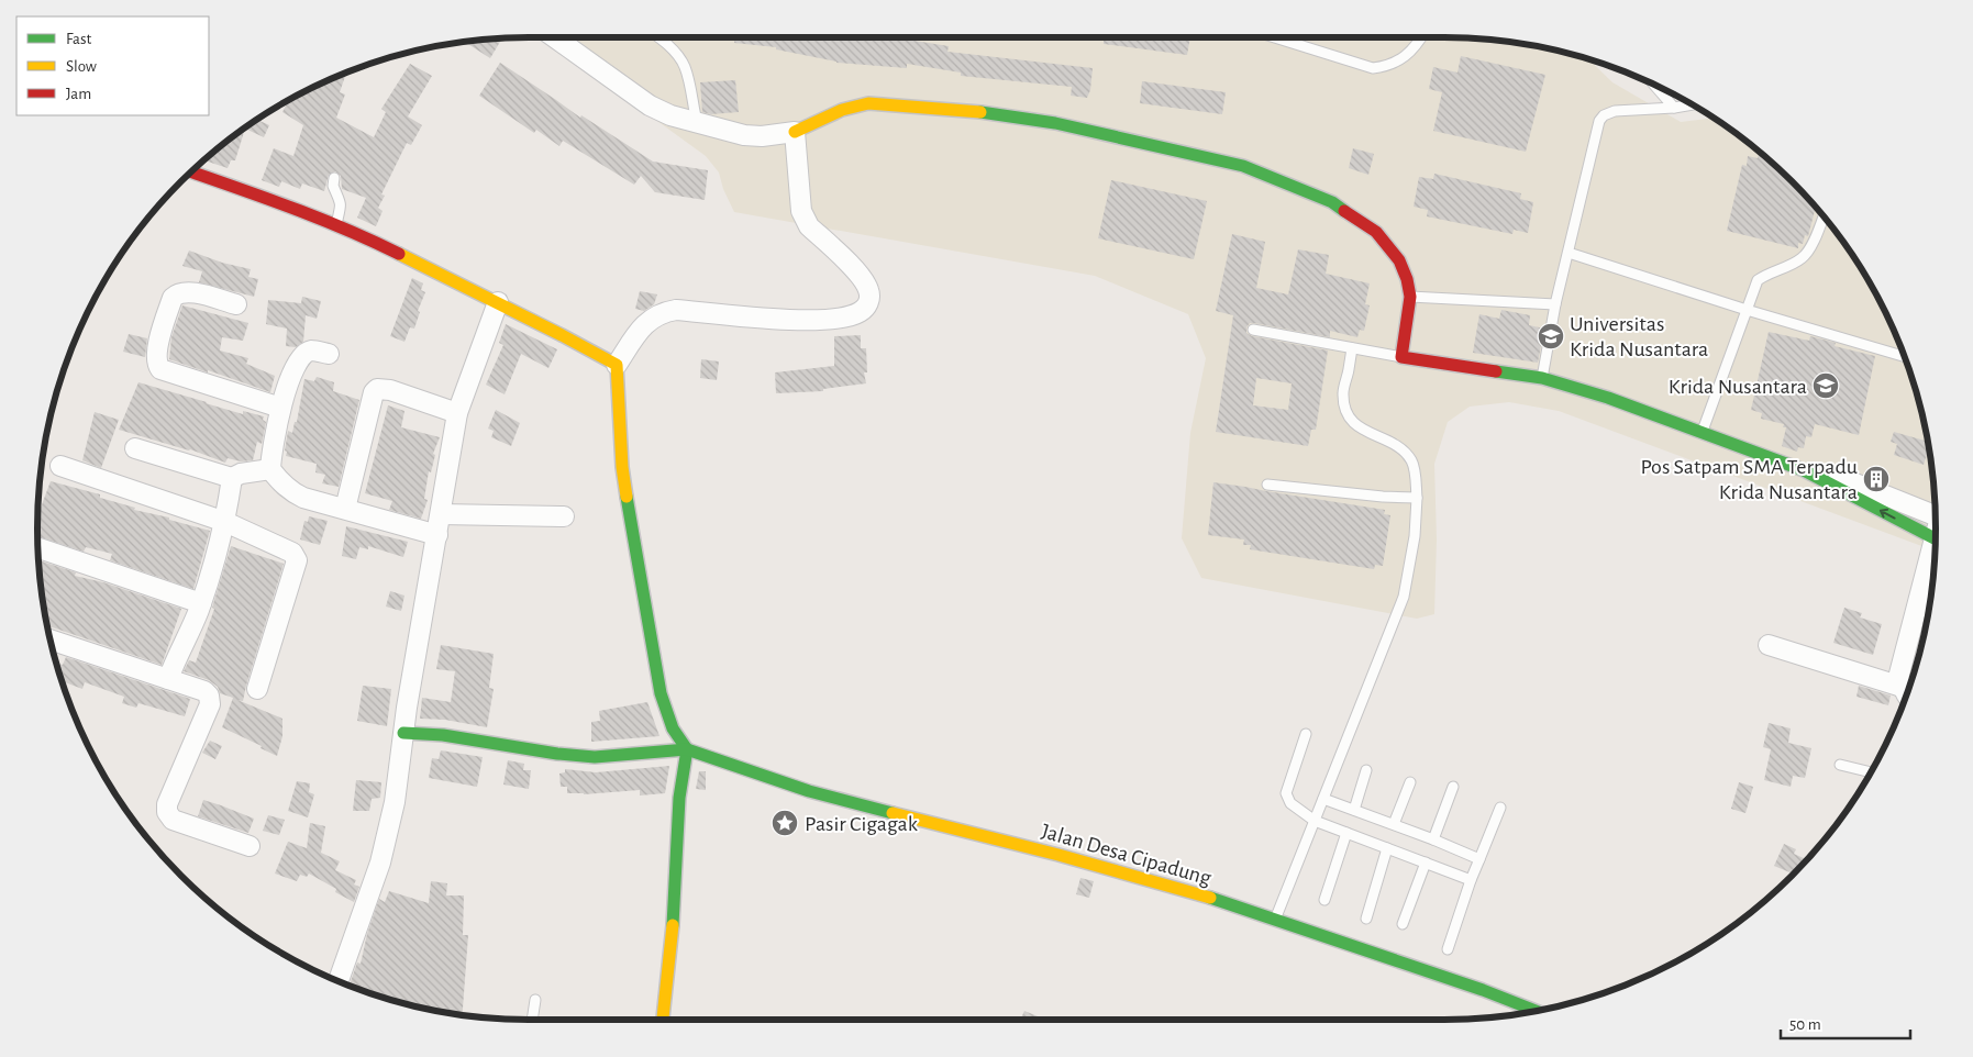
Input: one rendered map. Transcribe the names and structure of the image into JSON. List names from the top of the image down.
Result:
{
  "streets": {
    "street": ["Jalan Desa Cipadung"]
  },
  "places": {
    "school or university": ["Universitas Krida Nusantara", "Krida Nusantara"],
    "building": ["Pos Satpam SMA Terpadu Krida Nusantara"],
    "place": ["Pasir Cigagak"]
  },
  "legend": ["Fast", "Slow", "Jam"],
  "scale_bar": "50 m"
}
